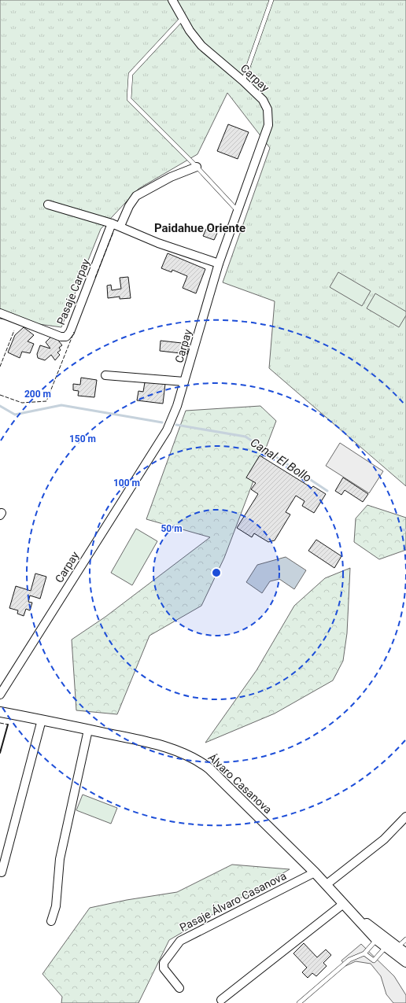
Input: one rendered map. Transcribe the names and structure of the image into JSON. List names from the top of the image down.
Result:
{
  "streets": {
    "street": [
      "Carpay",
      "Pasaje Carpay",
      "Álvaro Casanova",
      "Pasaje Álvaro Casanova"
    ]
  },
  "crossings": [
    ["Álvaro Casanova", "Pasaje Álvaro Casanova"]
  ],
  "districts": ["Paidahue Oriente"],
  "water": ["Canal El Bollo"],
  "rings": [
    "200 m",
    "150 m",
    "100 m",
    "50 m"
  ]
}
